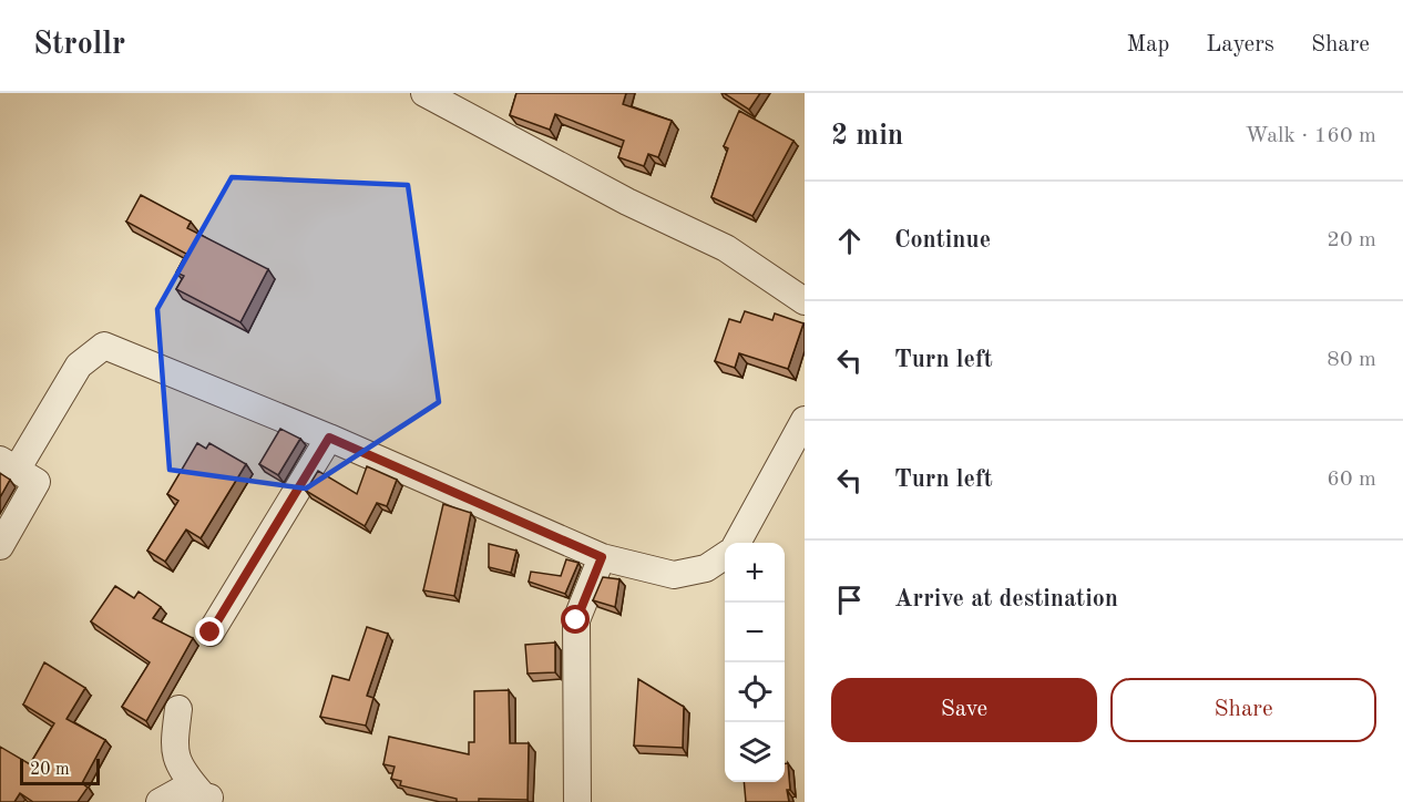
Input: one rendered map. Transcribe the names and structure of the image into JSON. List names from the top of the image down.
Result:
{
  "scale_bar": "20 m",
  "page": {
    "header": "Strollr",
    "nav": ["Map", "Layers", "Share"],
    "heading": ["2 min", "Walk · 160 m"],
    "list": [
      ["Continue", "20 m"],
      ["Turn left", "80 m"],
      ["Turn left", "60 m"],
      "Arrive at destination"
    ],
    "map_buttons": ["+", "−"],
    "buttons": ["Save", "Share"],
    "scale": "20 m"
  }
}
